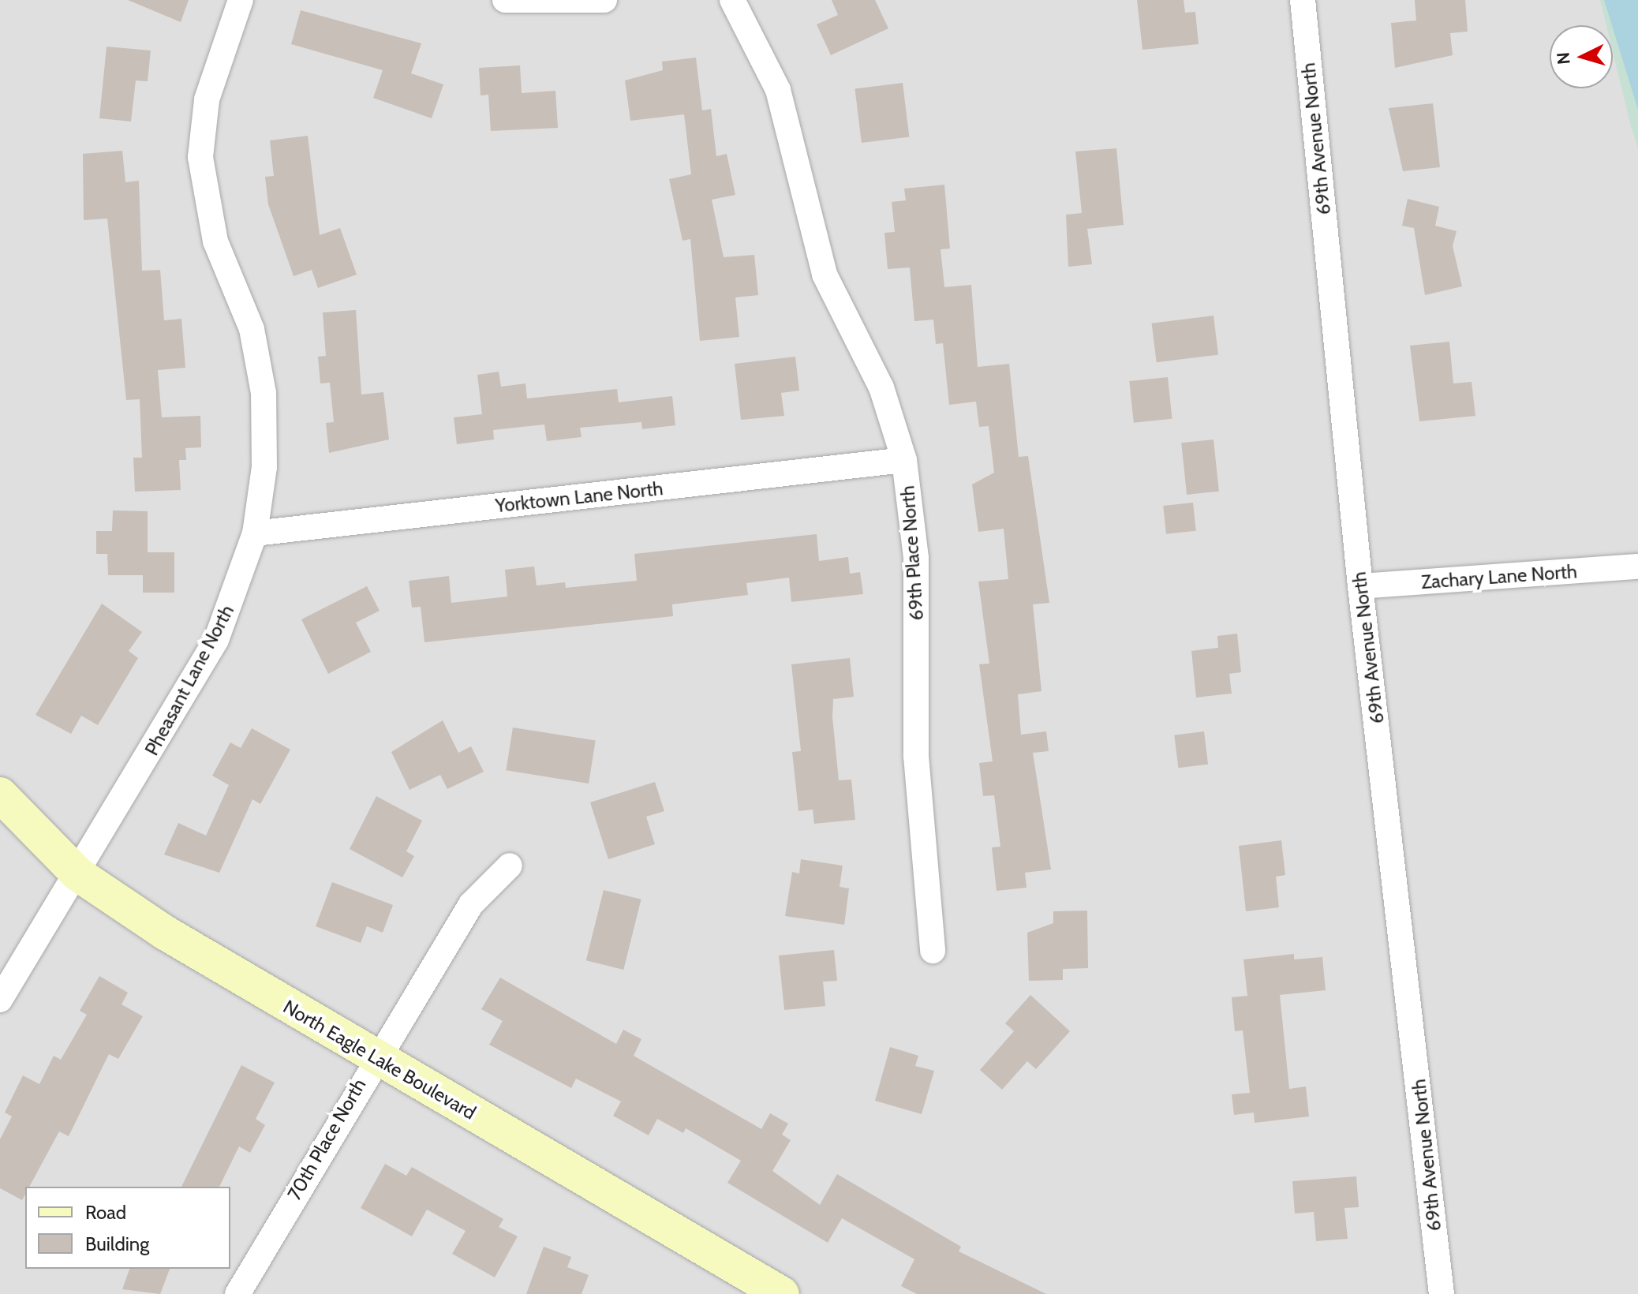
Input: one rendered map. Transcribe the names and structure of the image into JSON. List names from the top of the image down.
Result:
{
  "streets": {
    "street": [
      "69th Avenue North",
      "Yorktown Lane North",
      "69th Place North",
      "Zachary Lane North",
      "Pheasant Lane North",
      "North Eagle Lake Boulevard",
      "70th Place North"
    ]
  },
  "crossings": [
    ["69th Avenue North", "Zachary Lane North"],
    ["Yorktown Lane North", "69th Place North"],
    ["Yorktown Lane North", "Pheasant Lane North"],
    ["Pheasant Lane North", "North Eagle Lake Boulevard"],
    ["North Eagle Lake Boulevard", "70th Place North"]
  ],
  "legend": ["Road", "Building"],
  "north": "left"
}
